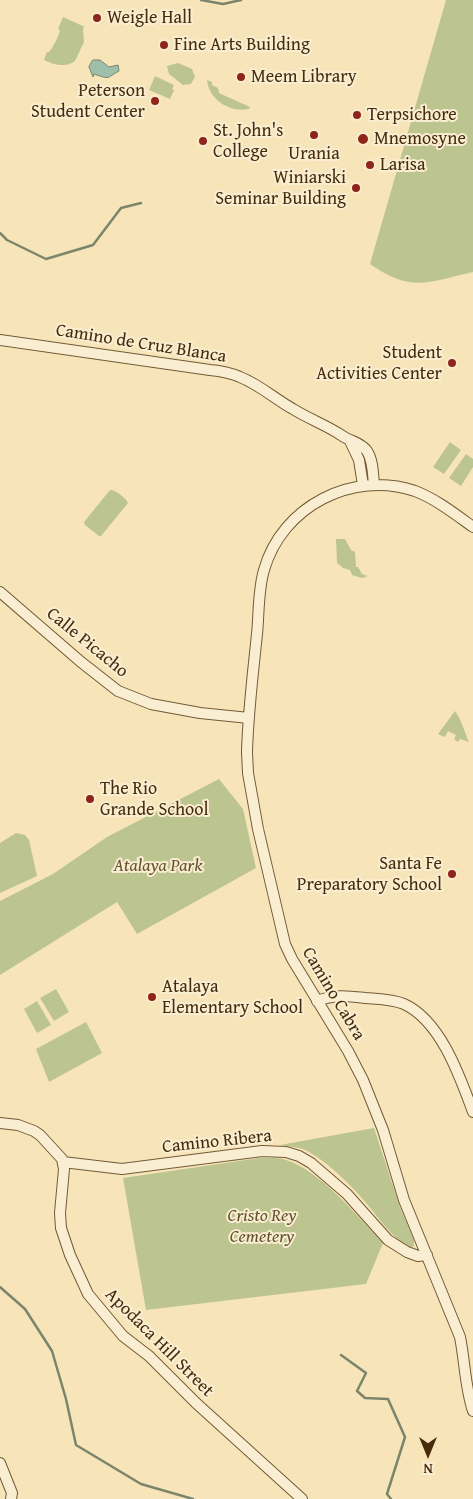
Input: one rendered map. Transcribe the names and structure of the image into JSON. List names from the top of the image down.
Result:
{
  "streets": {
    "street": [
      "Camino de Cruz Blanca",
      "Calle Picacho",
      "Camino Cabra",
      "Camino Ribera",
      "Apodaca Hill Street"
    ]
  },
  "crossings": [
    ["Camino de Cruz Blanca", "Camino Cabra"],
    ["Calle Picacho", "Camino Cabra"],
    ["Camino Cabra", "Camino Ribera"],
    ["Camino Ribera", "Apodaca Hill Street"]
  ],
  "parks": ["Atalaya Park", "Cristo Rey Cemetery"],
  "places": [
    "Weigle Hall",
    "Fine Arts Building",
    "Meem Library",
    "Peterson Student Center",
    "Terpsichore",
    "Urania",
    "Mnemosyne",
    "St. John's College",
    "Larisa",
    "Winiarski Seminar Building",
    "Student Activities Center",
    "The Rio Grande School",
    "Santa Fe Preparatory School",
    "Atalaya Elementary School"
  ],
  "north": "bottom"
}
